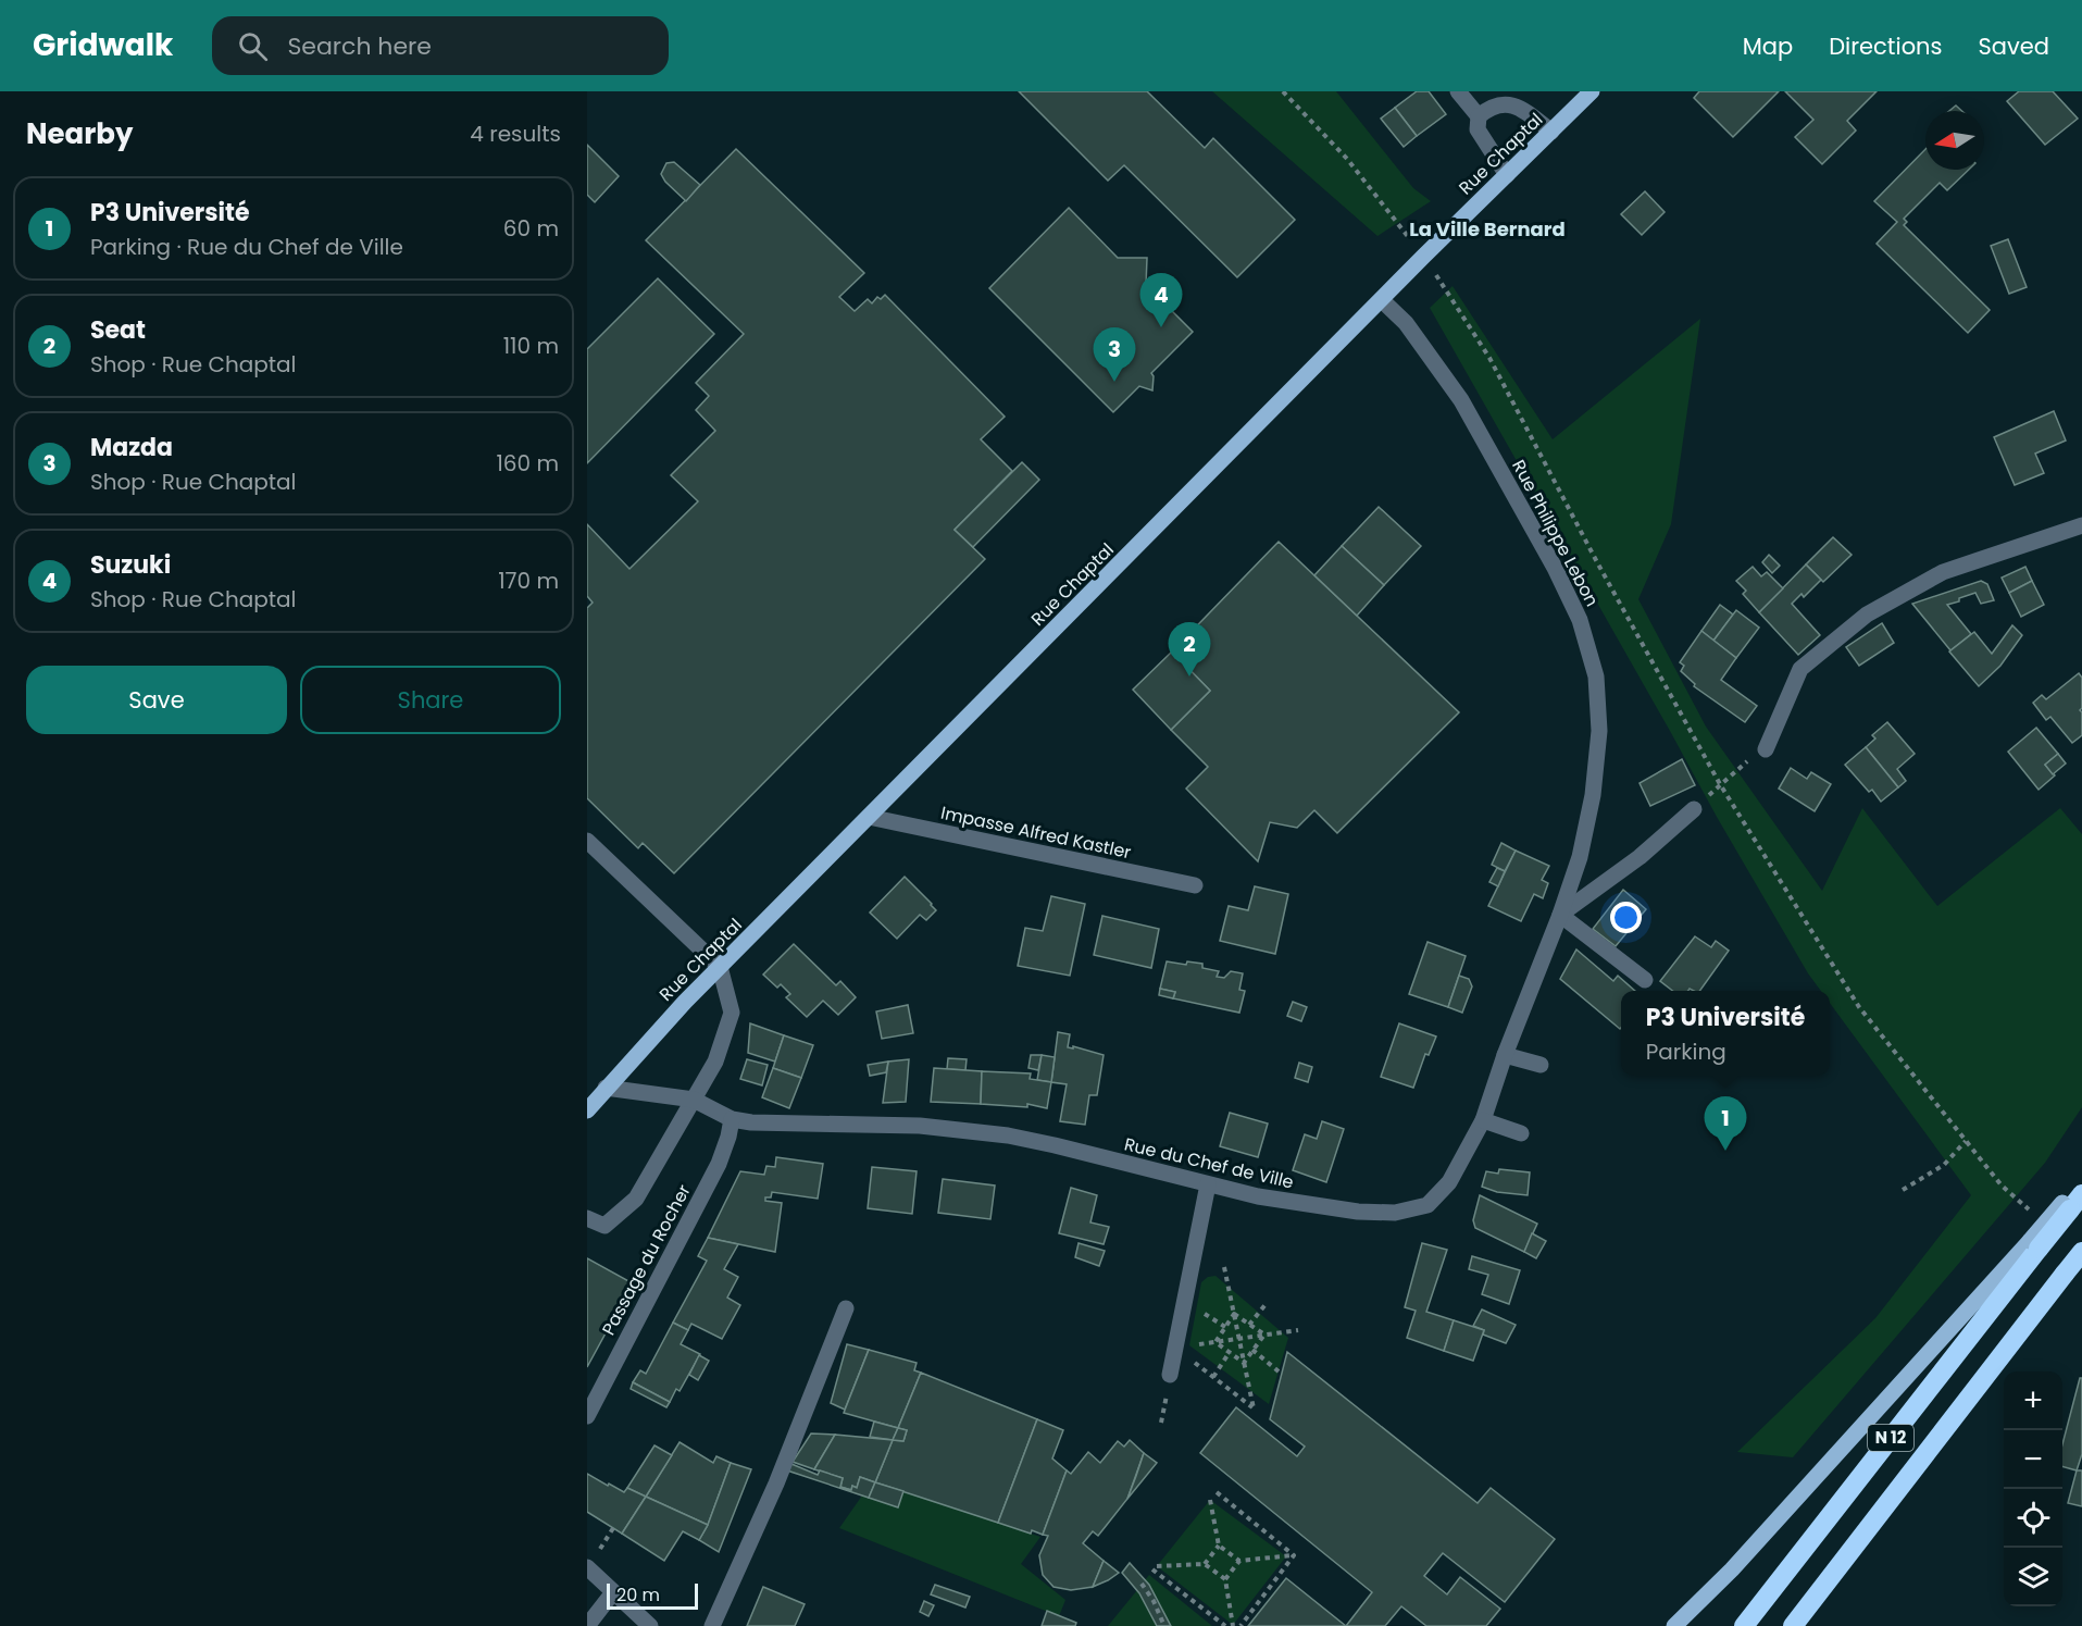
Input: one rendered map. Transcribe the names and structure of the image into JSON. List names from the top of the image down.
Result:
{
  "streets": {
    "highway": ["N 12"],
    "main road": ["Rue Chaptal"],
    "street": [
      "Rue Philippe Lebon",
      "Impasse Alfred Kastler",
      "Rue du Chef de Ville",
      "Passage du Rocher"
    ]
  },
  "crossings": [
    ["Rue Chaptal", "Rue Philippe Lebon"],
    ["Rue Chaptal", "Impasse Alfred Kastler"],
    ["Rue Chaptal", "Rue du Chef de Ville"],
    ["Rue Philippe Lebon", "Rue du Chef de Ville"],
    ["Rue du Chef de Ville", "Passage du Rocher"]
  ],
  "districts": ["La Ville Bernard"],
  "scale_bar": "20 m",
  "north": "left",
  "page": {
    "header": "Gridwalk",
    "search": "Search here",
    "nav": ["Map", "Directions", "Saved"],
    "heading": ["Nearby", "4 results"],
    "list": [
      {
        "mark": "1",
        "name": "P3 Université",
        "note": "Parking · Rue du Chef de Ville",
        "value": "60 m"
      },
      {
        "mark": "2",
        "name": "Seat",
        "note": "Shop · Rue Chaptal",
        "value": "110 m"
      },
      {
        "mark": "3",
        "name": "Mazda",
        "note": "Shop · Rue Chaptal",
        "value": "160 m"
      },
      {
        "mark": "4",
        "name": "Suzuki",
        "note": "Shop · Rue Chaptal",
        "value": "170 m"
      }
    ],
    "pins": [
      "4",
      "3",
      "2",
      "1"
    ],
    "buttons": ["Save", "Share"],
    "popup": ["P3 Université", "Parking"],
    "map_buttons": ["+", "−"],
    "scale": "20 m"
  }
}
